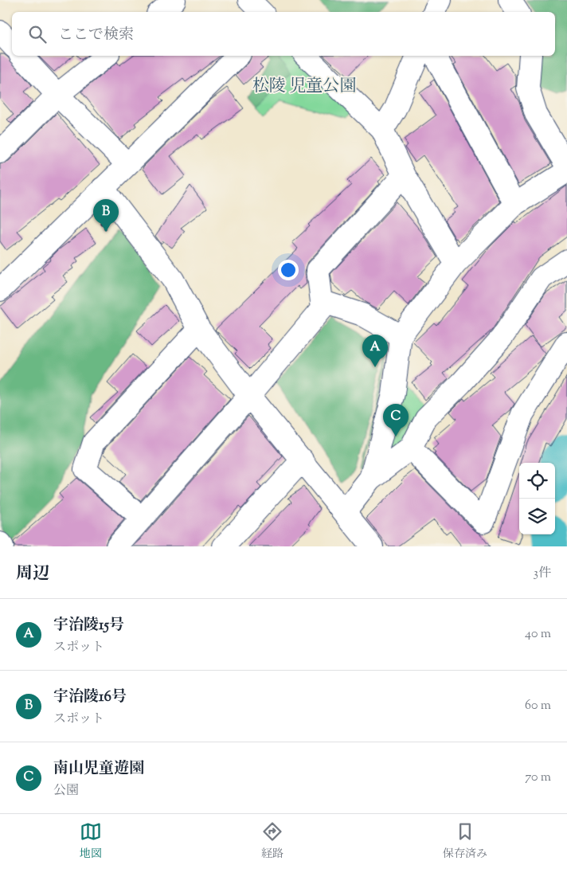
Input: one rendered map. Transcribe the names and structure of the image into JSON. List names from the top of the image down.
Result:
{
  "parks": ["松陵 児童公園"],
  "page": {
    "search": "ここで検索",
    "pins": ["B", "A", "C"],
    "heading": ["周辺", "3件"],
    "list": [
      {
        "mark": "A",
        "name": "宇治陵15号",
        "note": "スポット",
        "value": "40 m"
      },
      {
        "mark": "B",
        "name": "宇治陵16号",
        "note": "スポット",
        "value": "60 m"
      },
      {
        "mark": "C",
        "name": "南山児童遊園",
        "note": "公園",
        "value": "70 m"
      }
    ],
    "nav": ["地図", "経路", "保存済み"]
  }
}
